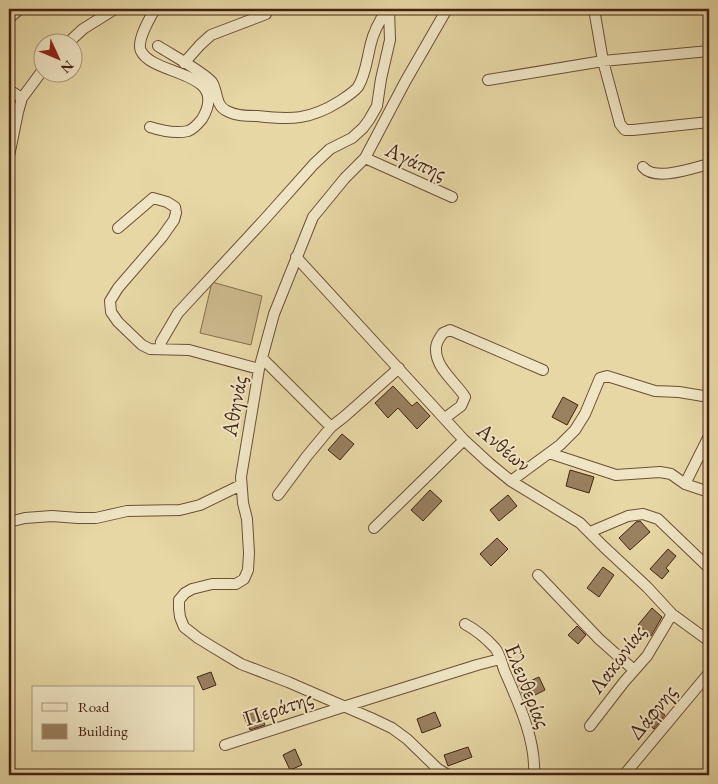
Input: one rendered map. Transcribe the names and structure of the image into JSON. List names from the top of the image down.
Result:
{
  "streets": {
    "street": [
      "Αγάπης",
      "Αθηνάς",
      "Ανθέων",
      "Λακωνίας",
      "Ελευθερίας",
      "Περάτης",
      "Δάφνης"
    ]
  },
  "crossings": [
    ["Αγάπης", "Αθηνάς"],
    ["Αθηνάς", "Ανθέων"],
    ["Αθηνάς", "Περάτης"],
    ["Ανθέων", "Λακωνίας"],
    ["Ελευθερίας", "Περάτης"]
  ],
  "legend": ["Road", "Building"],
  "north": "bottom right"
}
